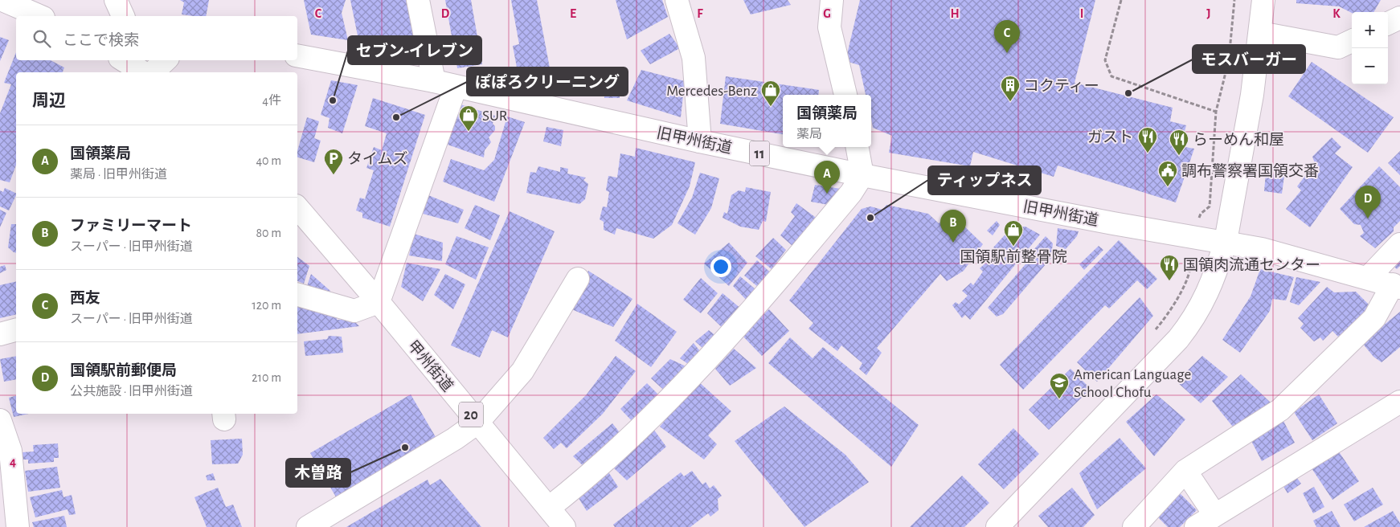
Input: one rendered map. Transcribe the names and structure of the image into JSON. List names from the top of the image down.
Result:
{
  "streets": {
    "main road": [
      "旧甲州街道",
      "11",
      "甲州街道",
      "20"
    ]
  },
  "places": {
    "other": [
      "モスバーガー",
      "セブン-イレブン",
      "ぽぽろクリーニング",
      "ティップネス",
      "木曽路"
    ],
    "building": ["コクティー"],
    "shop": ["Mercedes-Benz", "SUR", "国領駅前整骨院"],
    "restaurant": ["ガスト", "らーめん和屋", "国領肉流通センター"],
    "parking": ["タイムズ"],
    "public building": ["調布警察署国領交番"],
    "school or university": ["American Language School Chofu"]
  },
  "page": {
    "map_buttons": ["+", "−"],
    "search": "ここで検索",
    "pins": [
      "C",
      "A",
      "D",
      "B"
    ],
    "heading": ["周辺", "4件"],
    "popup": ["国領薬局", "薬局"],
    "list": [
      {
        "mark": "A",
        "name": "国領薬局",
        "note": "薬局 · 旧甲州街道",
        "value": "40 m"
      },
      {
        "mark": "B",
        "name": "ファミリーマート",
        "note": "スーパー · 旧甲州街道",
        "value": "80 m"
      },
      {
        "mark": "C",
        "name": "西友",
        "note": "スーパー · 旧甲州街道",
        "value": "120 m"
      },
      {
        "mark": "D",
        "name": "国領駅前郵便局",
        "note": "公共施設 · 旧甲州街道",
        "value": "210 m"
      }
    ]
  },
  "grid": {
    "columns": [
      "C",
      "D",
      "E",
      "F",
      "G",
      "H",
      "I",
      "J",
      "K"
    ],
    "rows": ["4"]
  }
}
